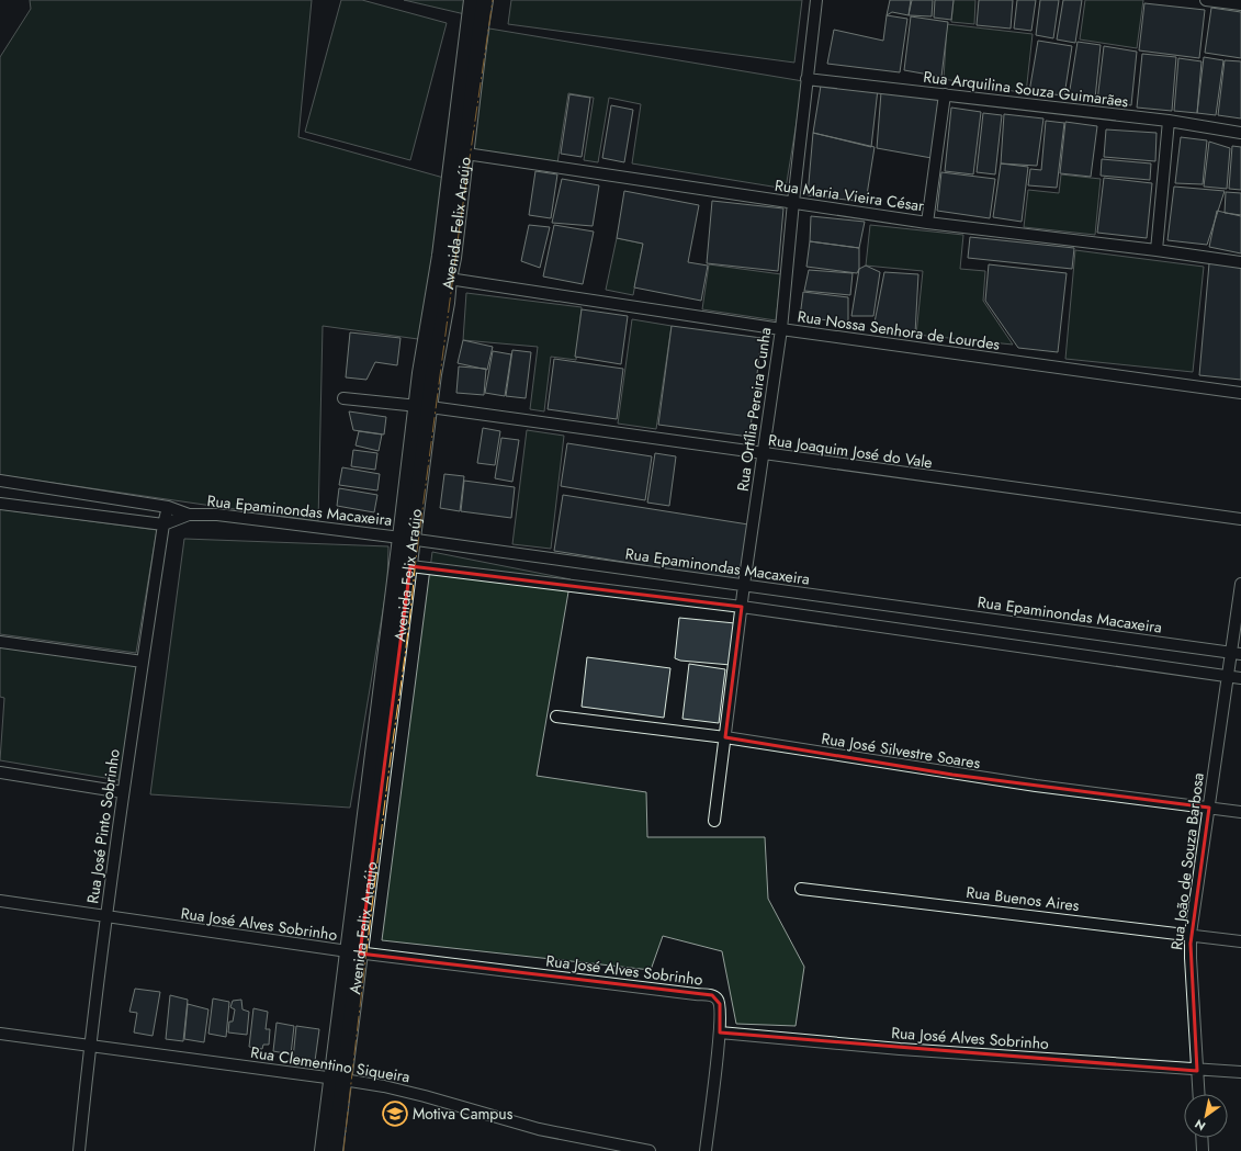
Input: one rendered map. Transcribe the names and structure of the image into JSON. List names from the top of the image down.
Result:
{
  "streets": {
    "main road": ["Avenida Felix Araújo"],
    "street": [
      "Rua Arquilina Souza Guimarães",
      "Rua Maria Vieira César",
      "Rua Nossa Senhora de Lourdes",
      "Rua Ortília Pereira Cunha",
      "Rua Joaquim José do Vale",
      "Rua Epaminondas Macaxeira",
      "Rua José Silvestre Soares",
      "Rua José Pinto Sobrinho",
      "Rua João de Souza Barbosa",
      "Rua Buenos Aires",
      "Rua José Alves Sobrinho",
      "Rua Clementino Siqueira"
    ]
  },
  "crossings": [
    ["Rua Arquilina Souza Guimarães", "Rua Ortília Pereira Cunha"],
    ["Rua Maria Vieira César", "Avenida Felix Araújo"],
    ["Rua Maria Vieira César", "Rua Ortília Pereira Cunha"],
    ["Avenida Felix Araújo", "Rua Nossa Senhora de Lourdes"],
    ["Avenida Felix Araújo", "Rua Joaquim José do Vale"],
    ["Avenida Felix Araújo", "Rua Epaminondas Macaxeira"],
    ["Avenida Felix Araújo", "Rua José Alves Sobrinho"],
    ["Avenida Felix Araújo", "Rua Clementino Siqueira"],
    ["Rua Nossa Senhora de Lourdes", "Rua Ortília Pereira Cunha"],
    ["Rua Ortília Pereira Cunha", "Rua Joaquim José do Vale"],
    ["Rua Ortília Pereira Cunha", "Rua Epaminondas Macaxeira"],
    ["Rua Ortília Pereira Cunha", "Rua José Silvestre Soares"],
    ["Rua Epaminondas Macaxeira", "Rua José Pinto Sobrinho"],
    ["Rua Epaminondas Macaxeira", "Rua João de Souza Barbosa"],
    ["Rua José Silvestre Soares", "Rua João de Souza Barbosa"],
    ["Rua José Pinto Sobrinho", "Rua José Alves Sobrinho"],
    ["Rua José Pinto Sobrinho", "Rua Clementino Siqueira"],
    ["Rua João de Souza Barbosa", "Rua Buenos Aires"],
    ["Rua João de Souza Barbosa", "Rua José Alves Sobrinho"]
  ],
  "places": {
    "school or university": ["Motiva Campus"]
  },
  "north": "bottom left"
}
